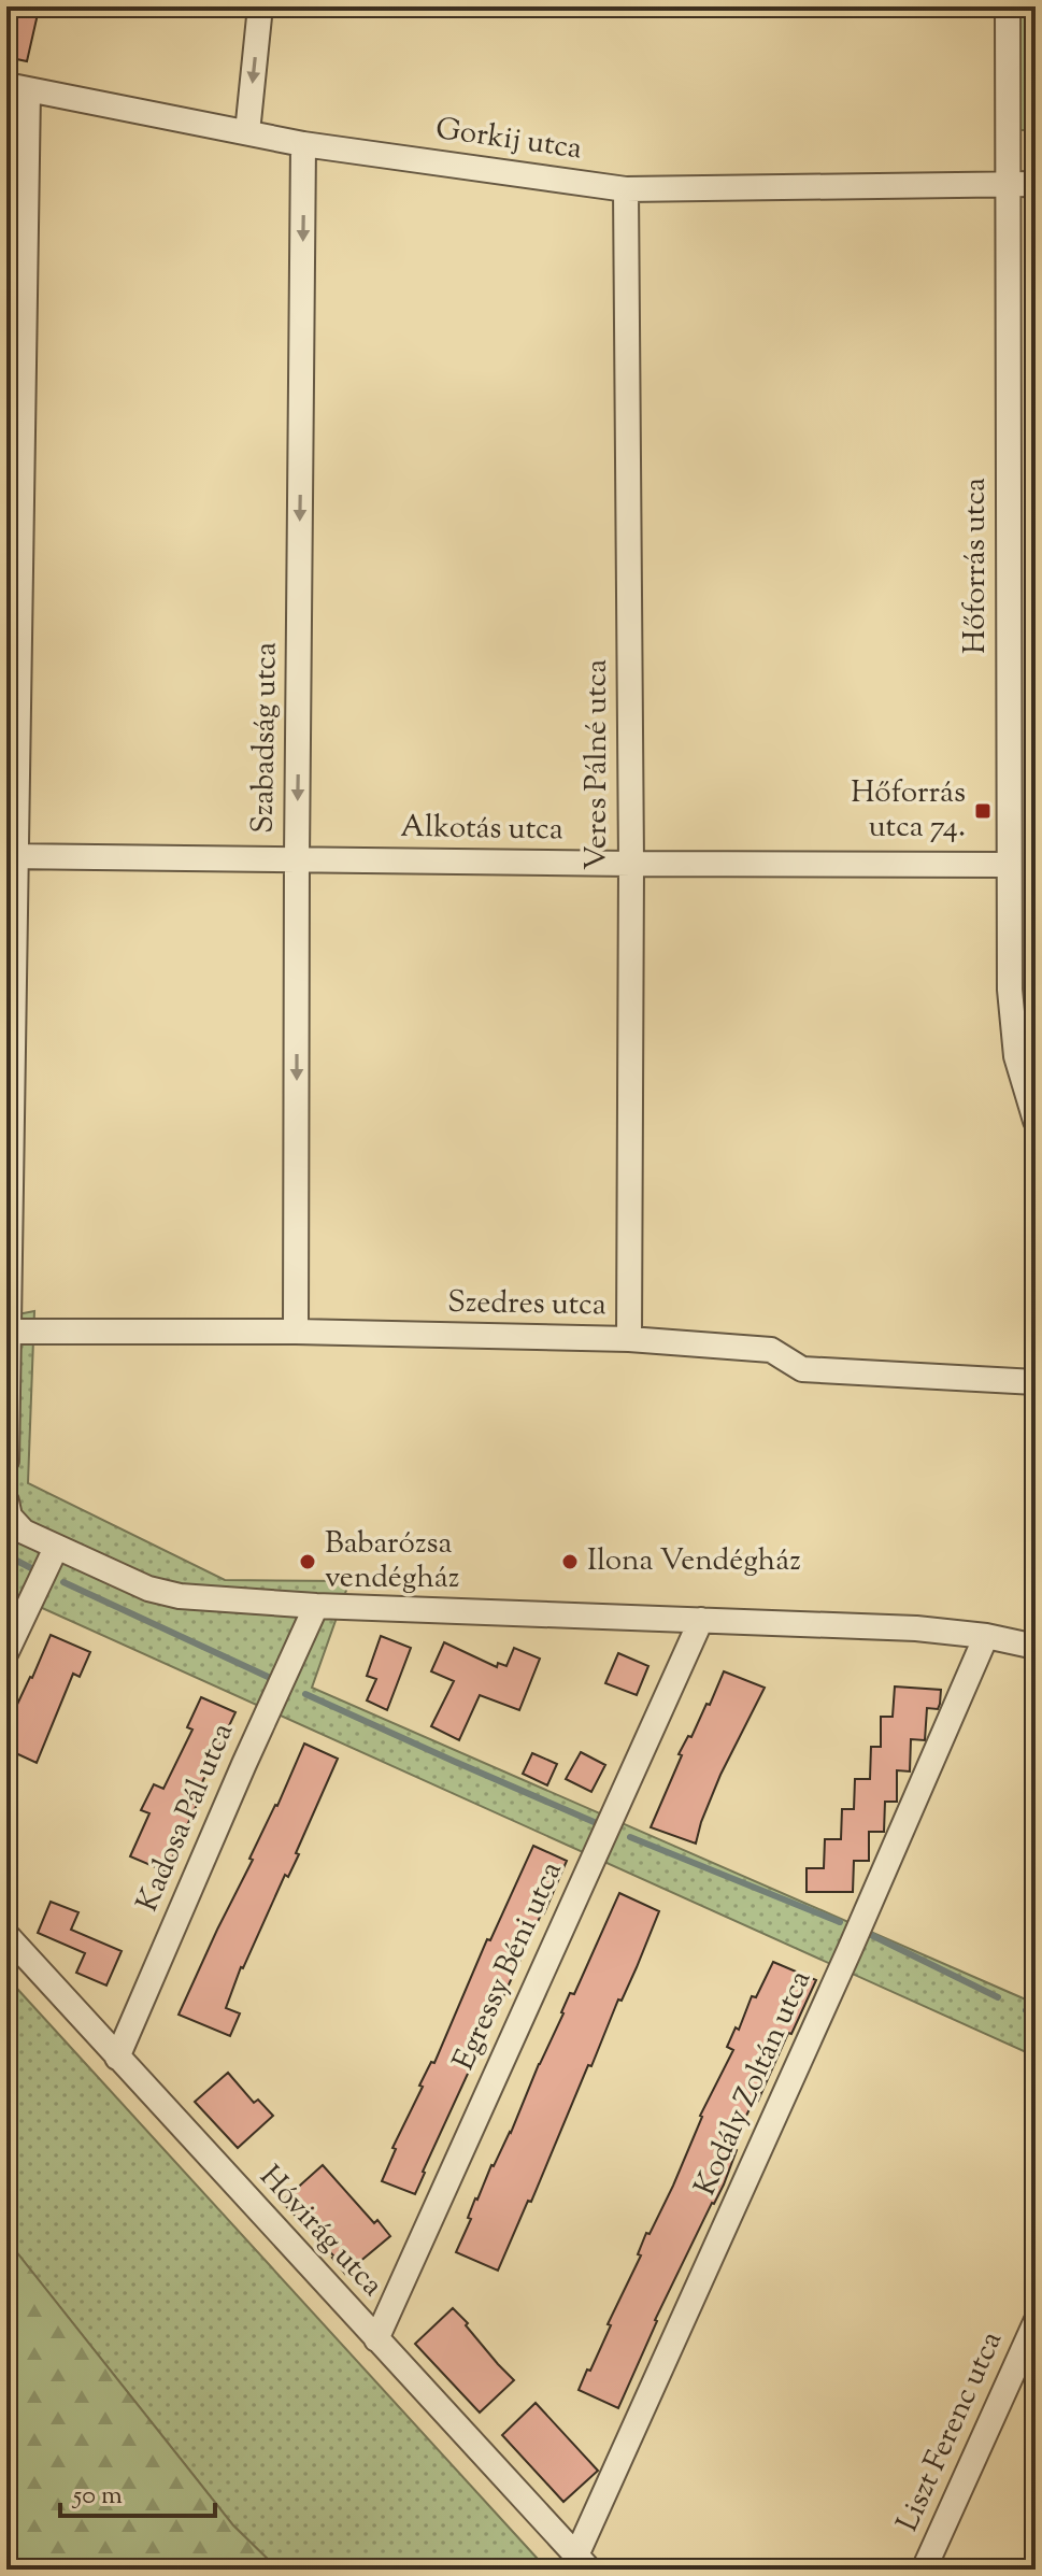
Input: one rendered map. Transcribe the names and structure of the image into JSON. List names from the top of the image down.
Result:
{
  "streets": {
    "street": [
      "Gorkij utca",
      "Hőforrás utca",
      "Szabadság utca",
      "Veres Pálné utca",
      "Alkotás utca",
      "Szedres utca",
      "Kadosa Pál utca",
      "Egressy Béni utca",
      "Kodály Zoltán utca",
      "Hóvirág utca",
      "Liszt Ferenc utca"
    ]
  },
  "crossings": [
    ["Gorkij utca", "Hőforrás utca"],
    ["Gorkij utca", "Szabadság utca"],
    ["Gorkij utca", "Veres Pálné utca"],
    ["Hőforrás utca", "Alkotás utca"],
    ["Szabadság utca", "Alkotás utca"],
    ["Szabadság utca", "Szedres utca"],
    ["Veres Pálné utca", "Alkotás utca"],
    ["Veres Pálné utca", "Szedres utca"],
    ["Kadosa Pál utca", "Hóvirág utca"],
    ["Egressy Béni utca", "Hóvirág utca"],
    ["Kodály Zoltán utca", "Hóvirág utca"]
  ],
  "one_way": ["Szabadság utca"],
  "places": {
    "transit": ["Hőforrás utca 74."],
    "other": ["Babarózsa vendégház", "Ilona Vendégház"]
  },
  "scale_bar": "50 m"
}
